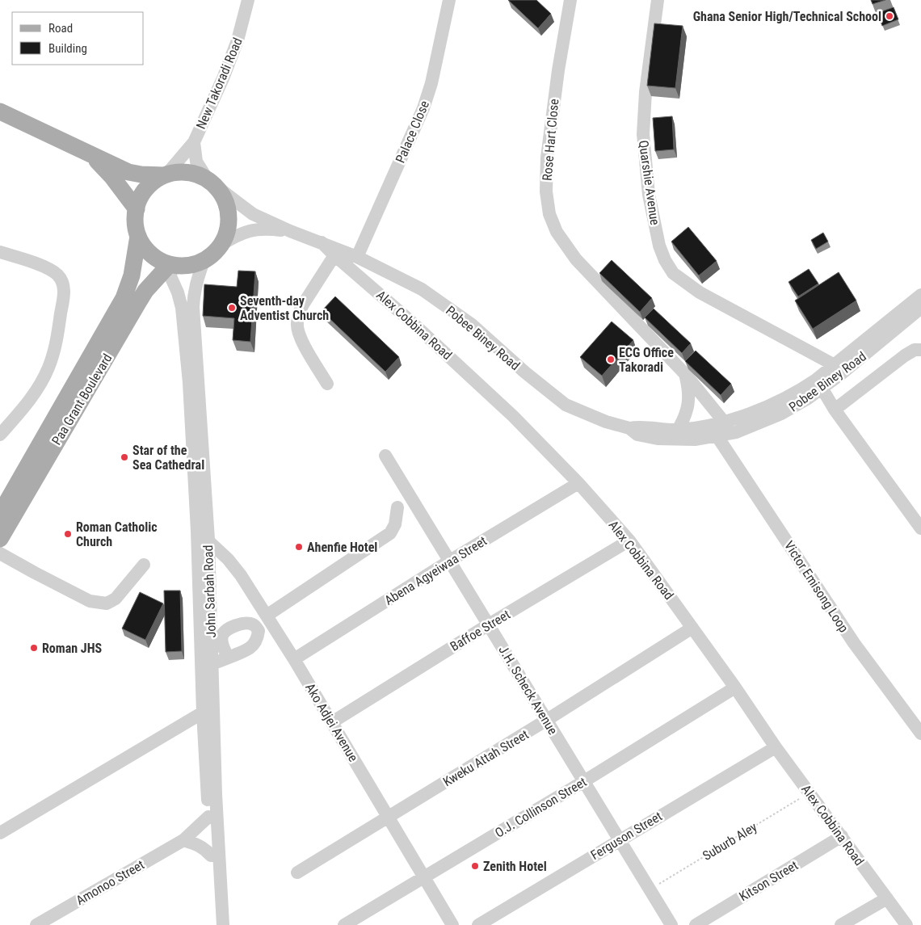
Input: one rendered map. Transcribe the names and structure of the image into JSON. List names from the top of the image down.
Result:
{
  "streets": {
    "main road": ["Paa Grant Boulevard"],
    "street": [
      "New Takoradi Road",
      "Palace Close",
      "Rose Hart Close",
      "Quarshie Avenue",
      "Alex Cobbina Road",
      "Pobee Biney Road",
      "Abena Agyeiwaa Street",
      "Victor Emisong Loop",
      "John Sarbah Road",
      "Baffoe Street",
      "J.H. Scheck Avenue",
      "Ako Adjei Avenue",
      "Kweku Attah Street",
      "O.J. Collinson Street",
      "Ferguson Street",
      "Kitson Street",
      "Amonoo Street"
    ],
    "path": ["Suburb Aley"]
  },
  "crossings": [
    ["New Takoradi Road", "Paa Grant Boulevard"],
    ["New Takoradi Road", "John Sarbah Road"],
    ["Palace Close", "Pobee Biney Road"],
    ["Rose Hart Close", "Pobee Biney Road"],
    ["Quarshie Avenue", "Pobee Biney Road"],
    ["Alex Cobbina Road", "Pobee Biney Road"],
    ["Alex Cobbina Road", "Abena Agyeiwaa Street"],
    ["Alex Cobbina Road", "Baffoe Street"],
    ["Alex Cobbina Road", "Kweku Attah Street"],
    ["Alex Cobbina Road", "O.J. Collinson Street"],
    ["Alex Cobbina Road", "Ferguson Street"],
    ["Alex Cobbina Road", "Suburb Aley"],
    ["Alex Cobbina Road", "Kitson Street"],
    ["Pobee Biney Road", "Victor Emisong Loop"],
    ["Paa Grant Boulevard", "John Sarbah Road"],
    ["Abena Agyeiwaa Street", "J.H. Scheck Avenue"],
    ["Abena Agyeiwaa Street", "Ako Adjei Avenue"],
    ["John Sarbah Road", "Ako Adjei Avenue"],
    ["John Sarbah Road", "Amonoo Street"],
    ["Baffoe Street", "J.H. Scheck Avenue"],
    ["Baffoe Street", "Ako Adjei Avenue"],
    ["J.H. Scheck Avenue", "Kweku Attah Street"],
    ["J.H. Scheck Avenue", "O.J. Collinson Street"],
    ["J.H. Scheck Avenue", "Ferguson Street"],
    ["J.H. Scheck Avenue", "Suburb Aley"],
    ["Ako Adjei Avenue", "Kweku Attah Street"],
    ["Ako Adjei Avenue", "O.J. Collinson Street"]
  ],
  "places": [
    "Ghana Senior High/Technical School",
    "Seventh-day Adventist Church",
    "ECG Office Takoradi",
    "Star of the Sea Cathedral",
    "Roman Catholic Church",
    "Ahenfie Hotel",
    "Roman JHS",
    "Zenith Hotel"
  ],
  "legend": ["Road", "Building"]
}
